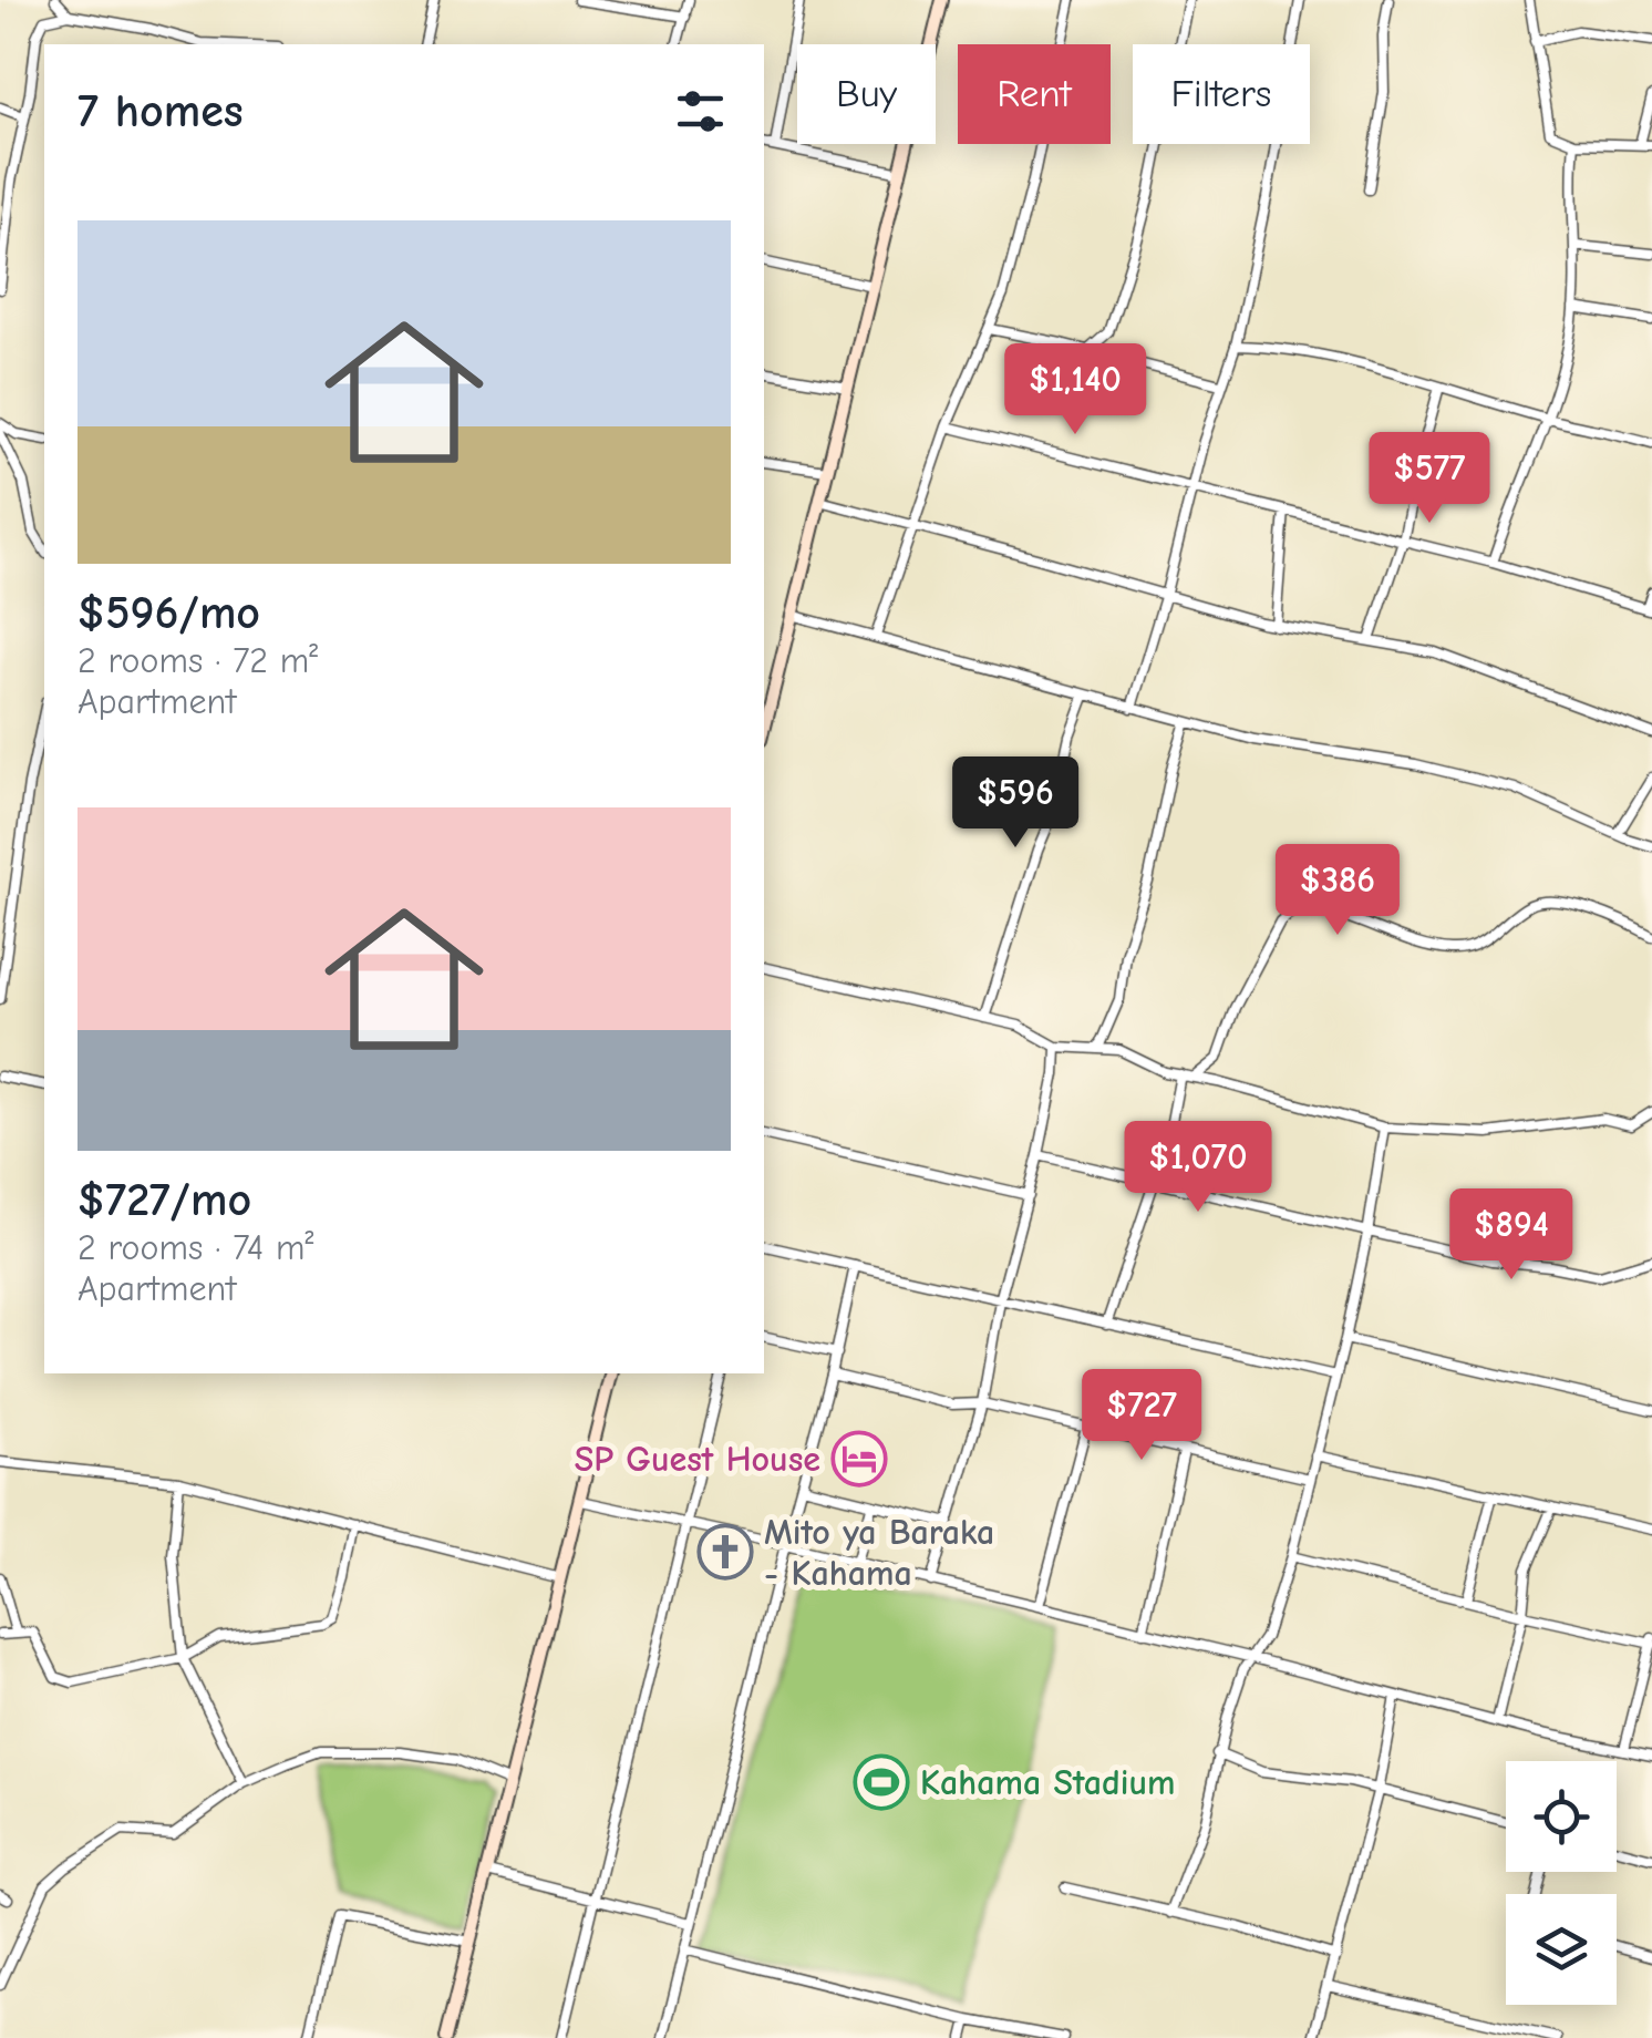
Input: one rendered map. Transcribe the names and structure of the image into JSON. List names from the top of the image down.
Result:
{
  "places": {
    "hotel": ["SP Guest House"],
    "church": ["Mito ya Baraka - Kahama"],
    "sports": ["Kahama Stadium"]
  },
  "page": {
    "chip": ["Buy", "Rent", "Filters"],
    "heading": "7 homes",
    "list": [
      {
        "name": "$596/mo",
        "note": "2 rooms · 72 m² · Apartment"
      },
      {
        "name": "$727/mo",
        "note": "2 rooms · 74 m² · Apartment"
      }
    ],
    "price": [
      "$1,140",
      "$577",
      "$596",
      "$386",
      "$1,070",
      "$894",
      "$727"
    ]
  }
}
